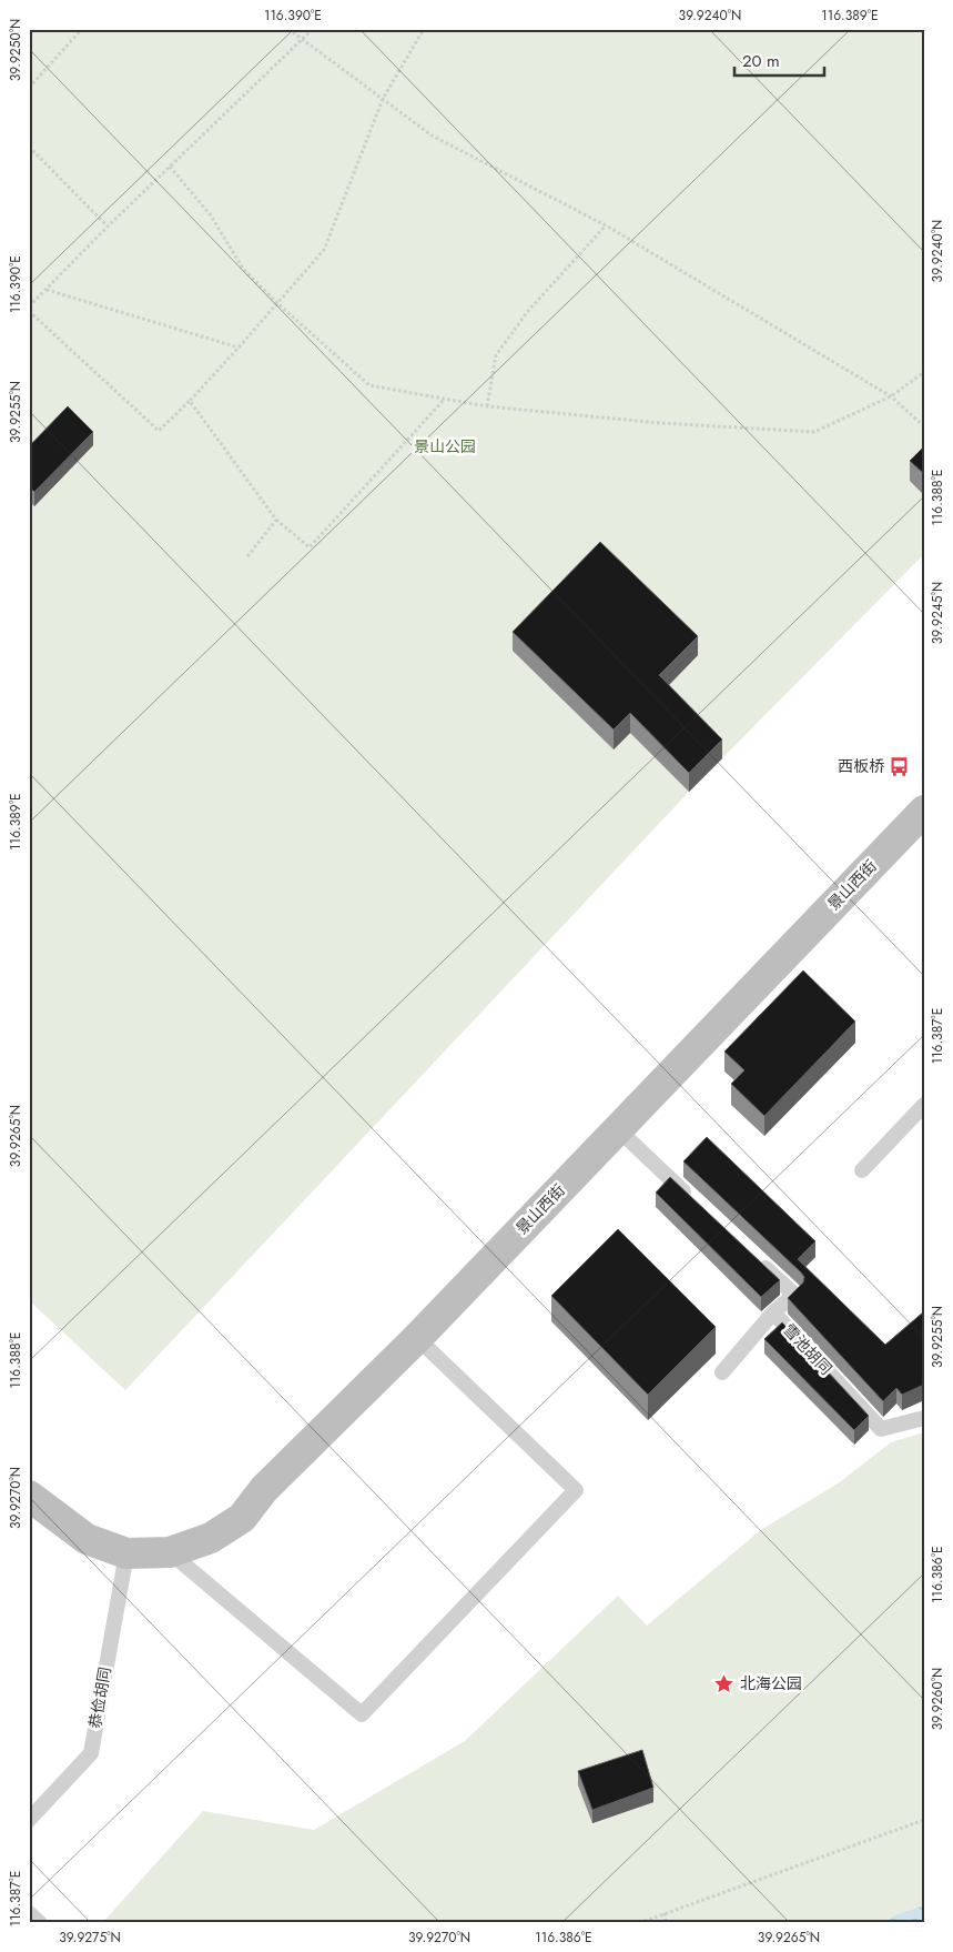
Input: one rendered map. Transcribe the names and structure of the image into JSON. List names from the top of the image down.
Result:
{
  "streets": {
    "street": ["景山西街"],
    "lane": ["雪池胡同", "恭俭胡同"]
  },
  "crossings": [
    ["景山西街", "恭俭胡同"]
  ],
  "parks": ["景山公园"],
  "places": {
    "bus stop": ["西板桥"],
    "place": ["北海公园"]
  },
  "scale_bar": "20 m",
  "coordinates": [
    "116.390°E",
    "39.9240°N",
    "116.389°E",
    "39.9250°N",
    "39.9255°N",
    "116.388°E",
    "39.9245°N",
    "116.387°E",
    "39.9265°N",
    "39.9270°N",
    "116.386°E",
    "39.9260°N",
    "39.9275°N"
  ]
}
